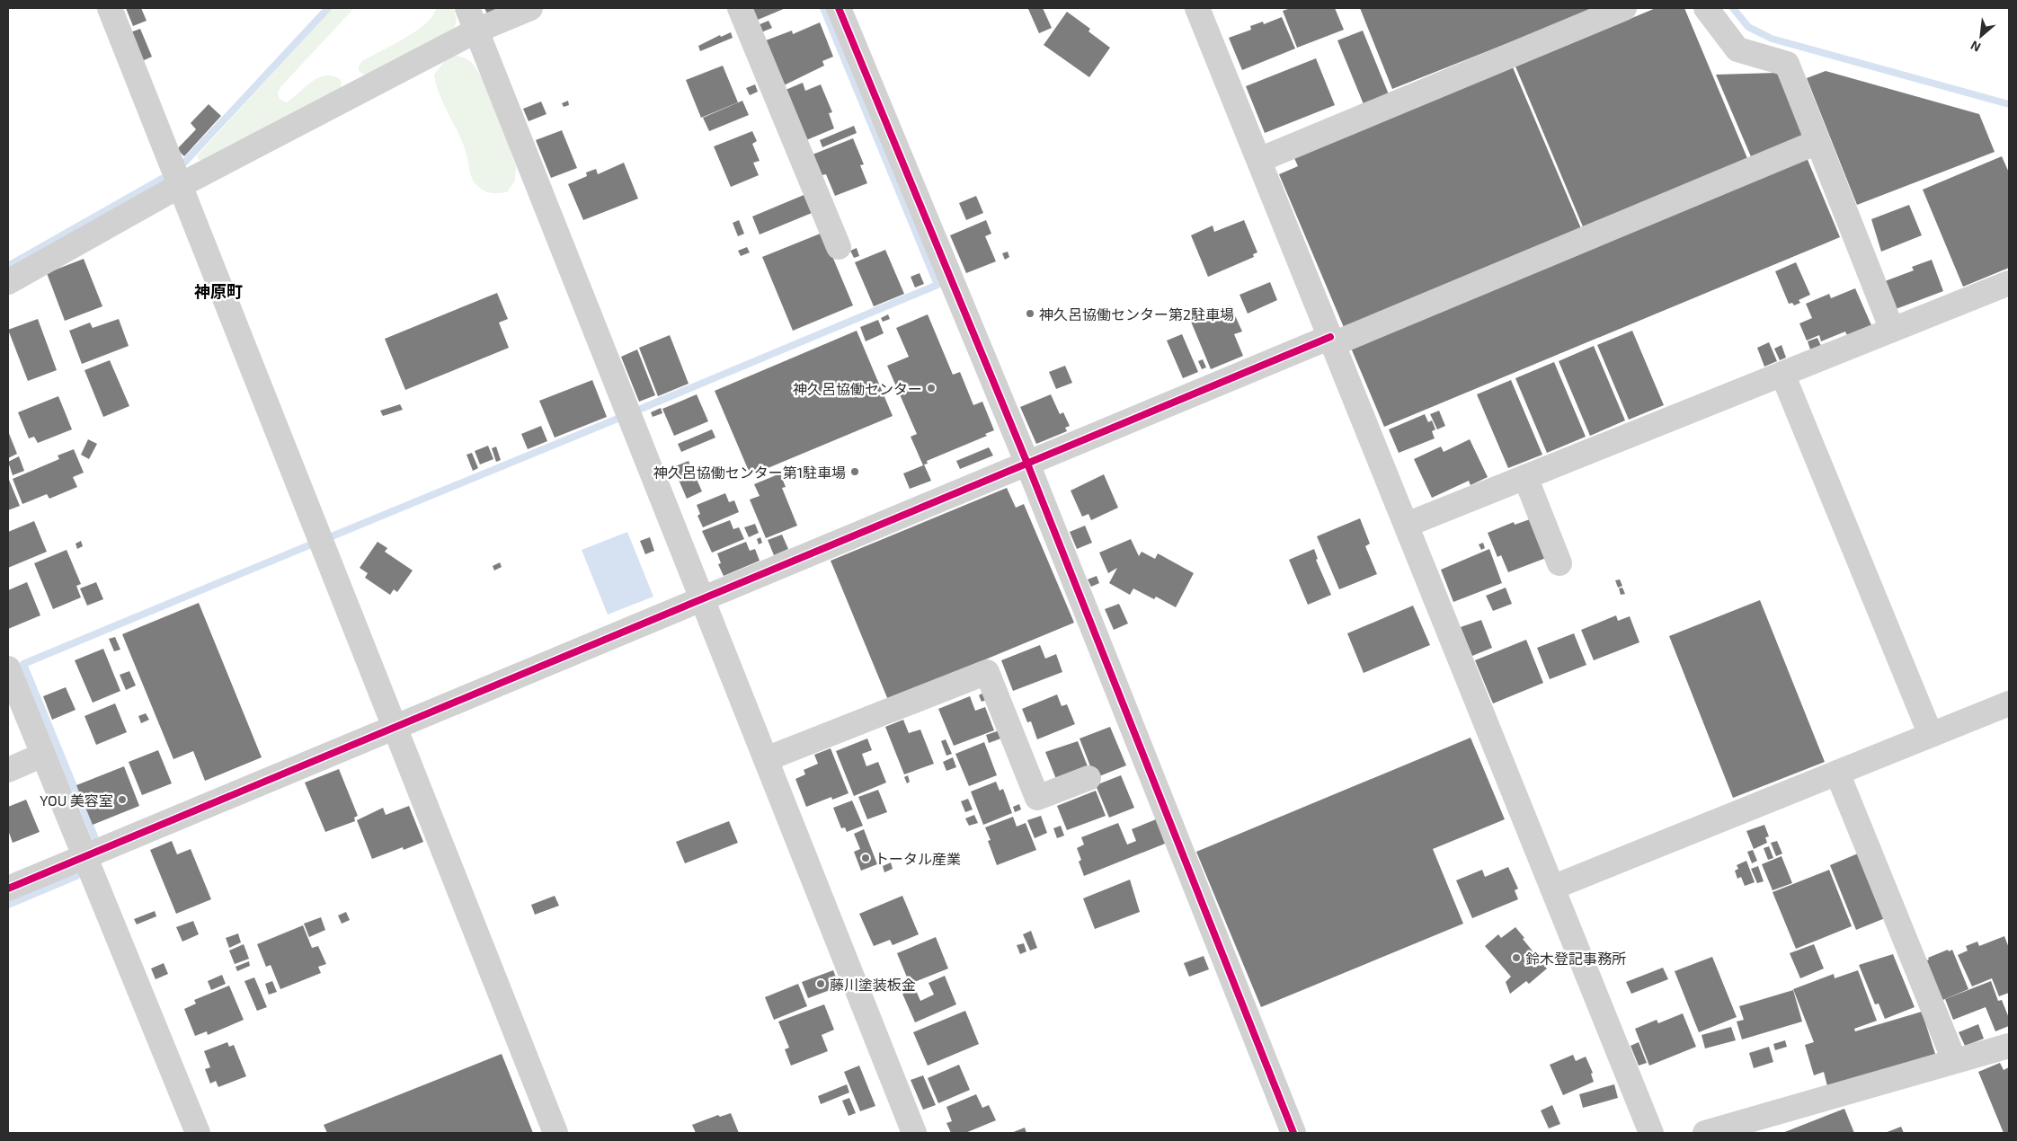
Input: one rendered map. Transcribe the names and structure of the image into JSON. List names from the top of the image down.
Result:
{
  "districts": ["神原町"],
  "places": [
    "神久呂協働センター第2駐車場",
    "神久呂協働センター",
    "神久呂協働センター第1駐車場",
    "YOU 美容室",
    "トータル産業",
    "鈴木登記事務所",
    "藤川塗装板金"
  ],
  "north": "bottom left"
}
